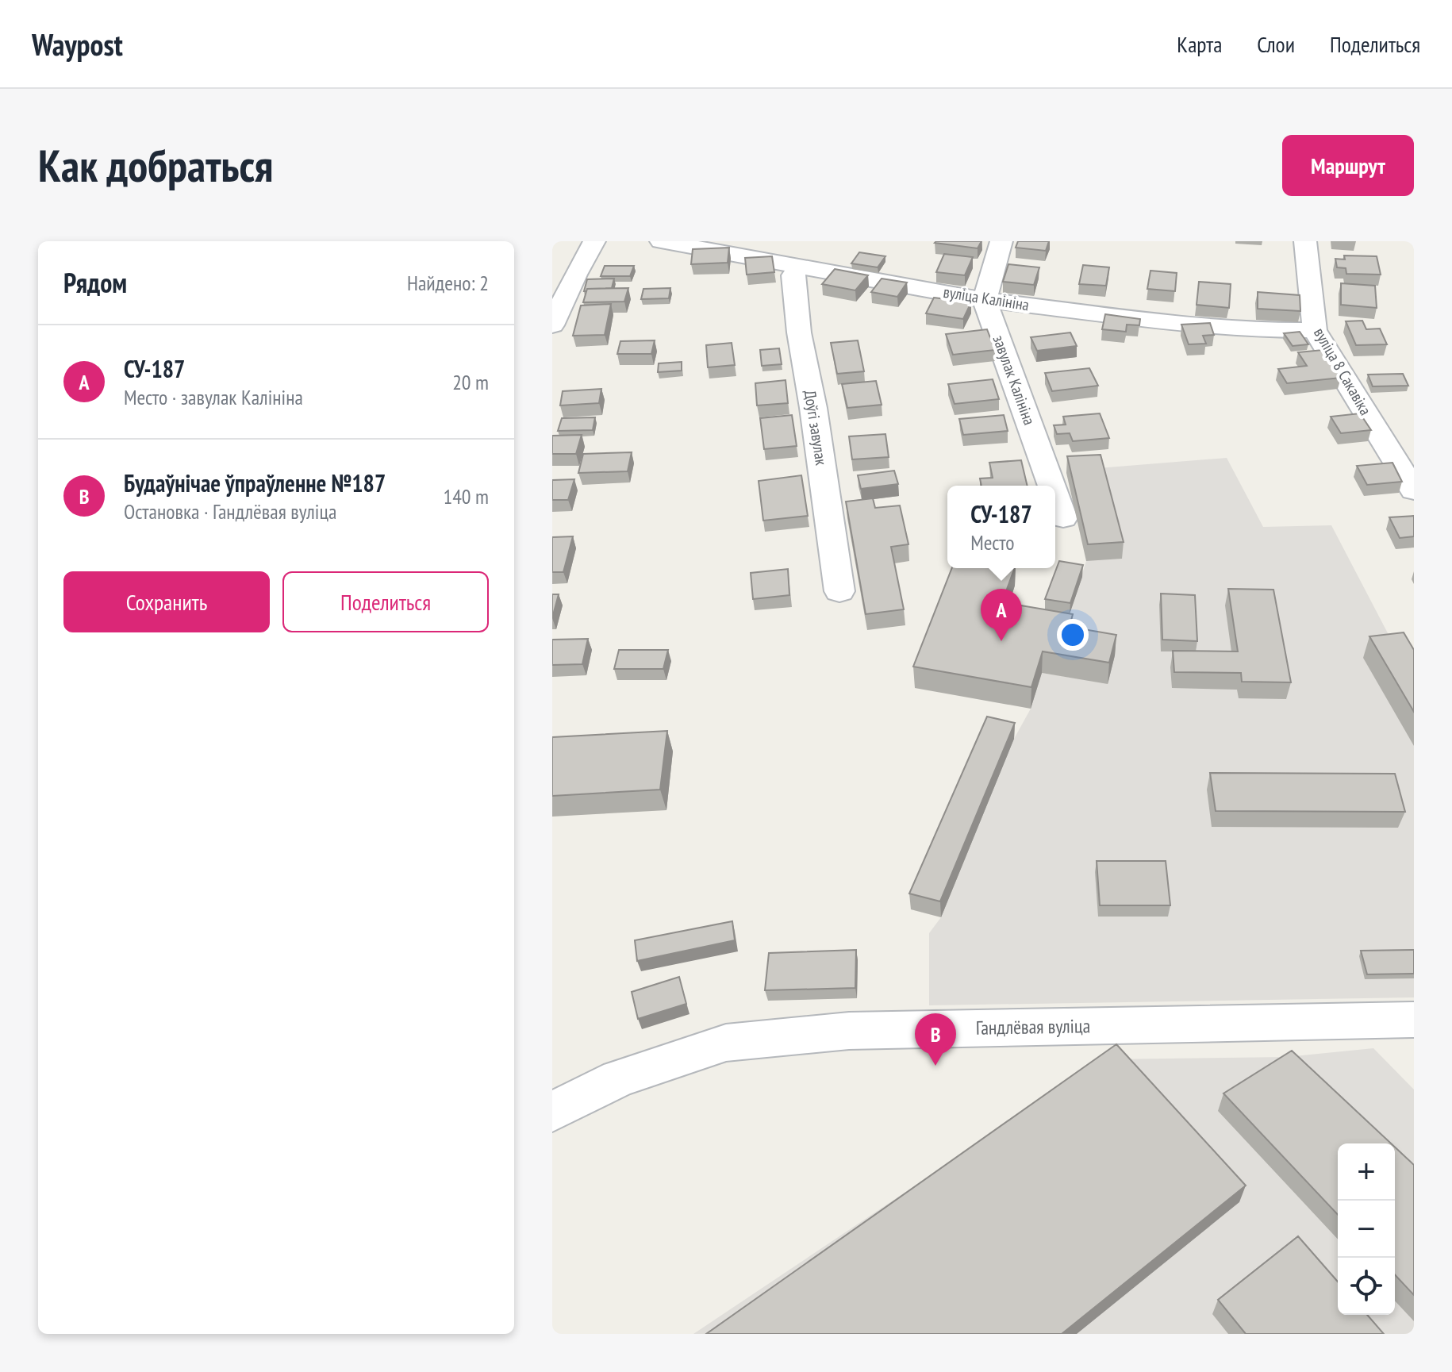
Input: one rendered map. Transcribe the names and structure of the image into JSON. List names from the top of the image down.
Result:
{
  "streets": {
    "street": [
      "вуліца Калініна",
      "вуліца 8 Сакавіка",
      "завулак Калініна",
      "Доўгі завулак",
      "Гандлёвая вуліца"
    ]
  },
  "crossings": [
    ["вуліца Калініна", "вуліца 8 Сакавіка"],
    ["вуліца Калініна", "завулак Калініна"],
    ["вуліца Калініна", "Доўгі завулак"]
  ],
  "page": {
    "header": "Waypost",
    "nav": ["Карта", "Слои", "Поделиться"],
    "buttons": [
      "Маршрут",
      ["Сохранить", "Поделиться"]
    ],
    "title": "Как добраться",
    "heading": ["Рядом", "Найдено: 2"],
    "list": [
      {
        "mark": "A",
        "name": "СУ-187",
        "note": "Место · завулак Калініна",
        "value": "20 m"
      },
      {
        "mark": "B",
        "name": "Будаўнічае ўпраўленне №187",
        "note": "Остановка · Гандлёвая вуліца",
        "value": "140 m"
      }
    ],
    "popup": ["СУ-187", "Место"],
    "pins": ["A", "B"],
    "map_buttons": ["+", "−"]
  }
}
